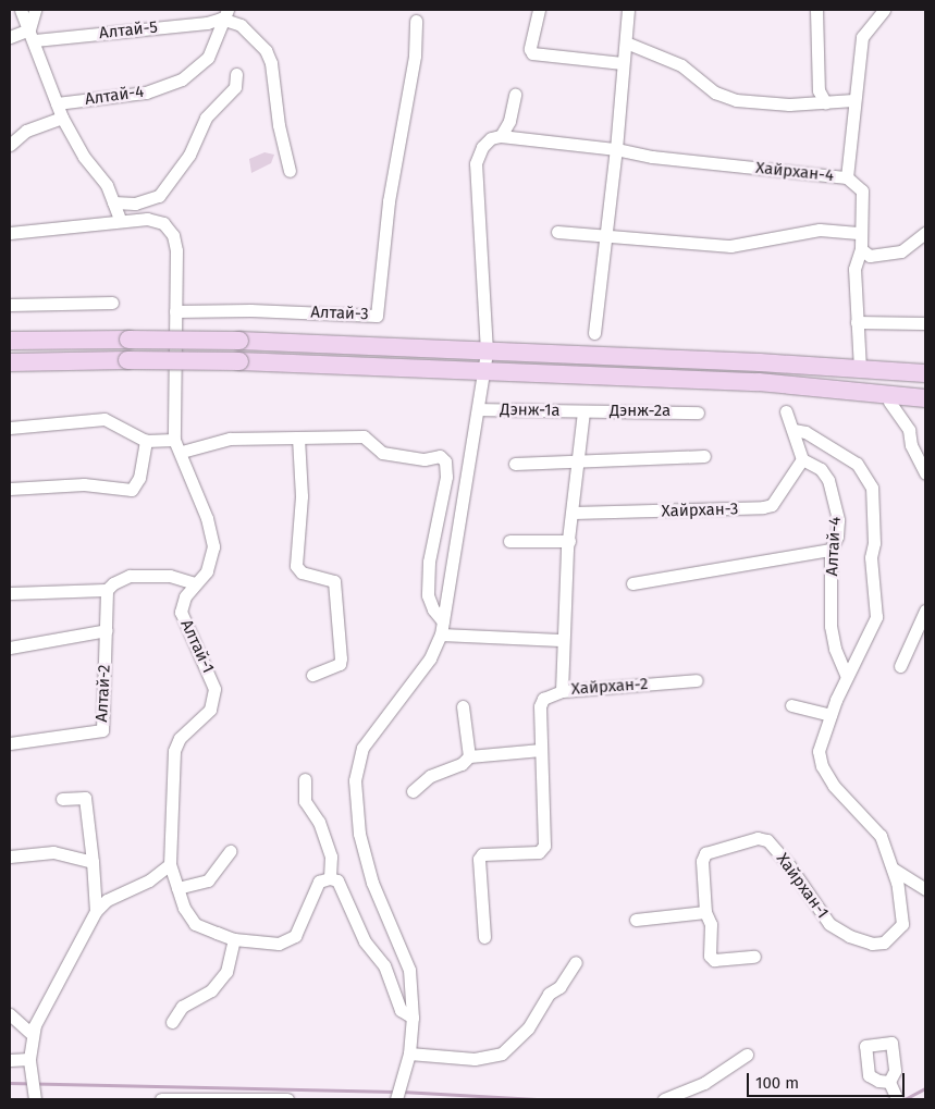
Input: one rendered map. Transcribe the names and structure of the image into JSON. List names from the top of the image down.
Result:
{
  "streets": {
    "street": [
      "Алтай-5",
      "Алтай-4",
      "Хайрхан-4",
      "Алтай-3",
      "Дэнж-1а",
      "Дэнж-2а",
      "Хайрхан-3",
      "Алтай-1",
      "Хайрхан-2",
      "Алтай-2",
      "Хайрхан-1"
    ]
  },
  "crossings": [
    ["Алтай-5", "Алтай-4"],
    ["Алтай-4", "Хайрхан-3"],
    ["Алтай-4", "Хайрхан-1"],
    ["Дэнж-1а", "Дэнж-2а"]
  ],
  "scale_bar": "100 m"
}
